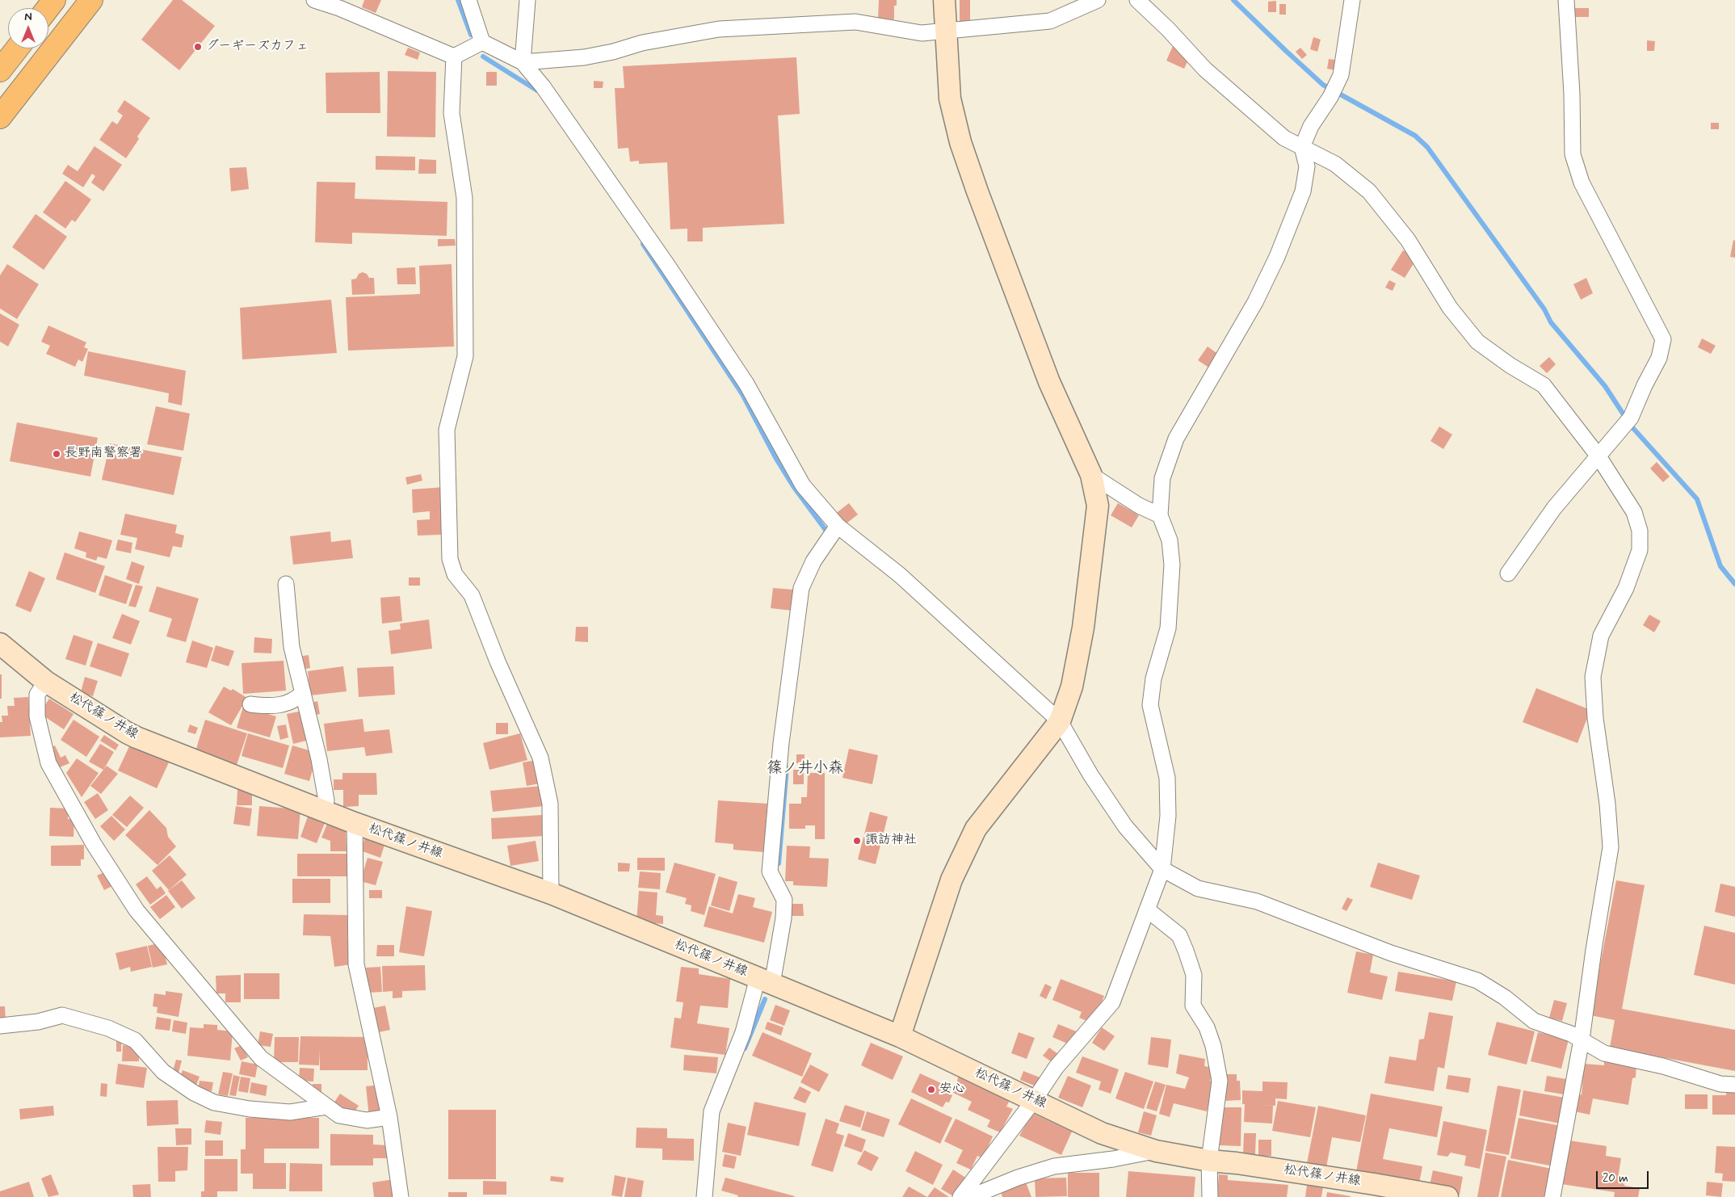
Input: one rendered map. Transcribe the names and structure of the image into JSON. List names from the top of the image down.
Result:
{
  "streets": {
    "main road": ["松代篠ノ井線"]
  },
  "districts": ["篠ノ井小森"],
  "places": [
    "グーギーズカフェ",
    "長野南警察署",
    "諏訪神社",
    "安心"
  ],
  "scale_bar": "20 m",
  "north": "top"
}
